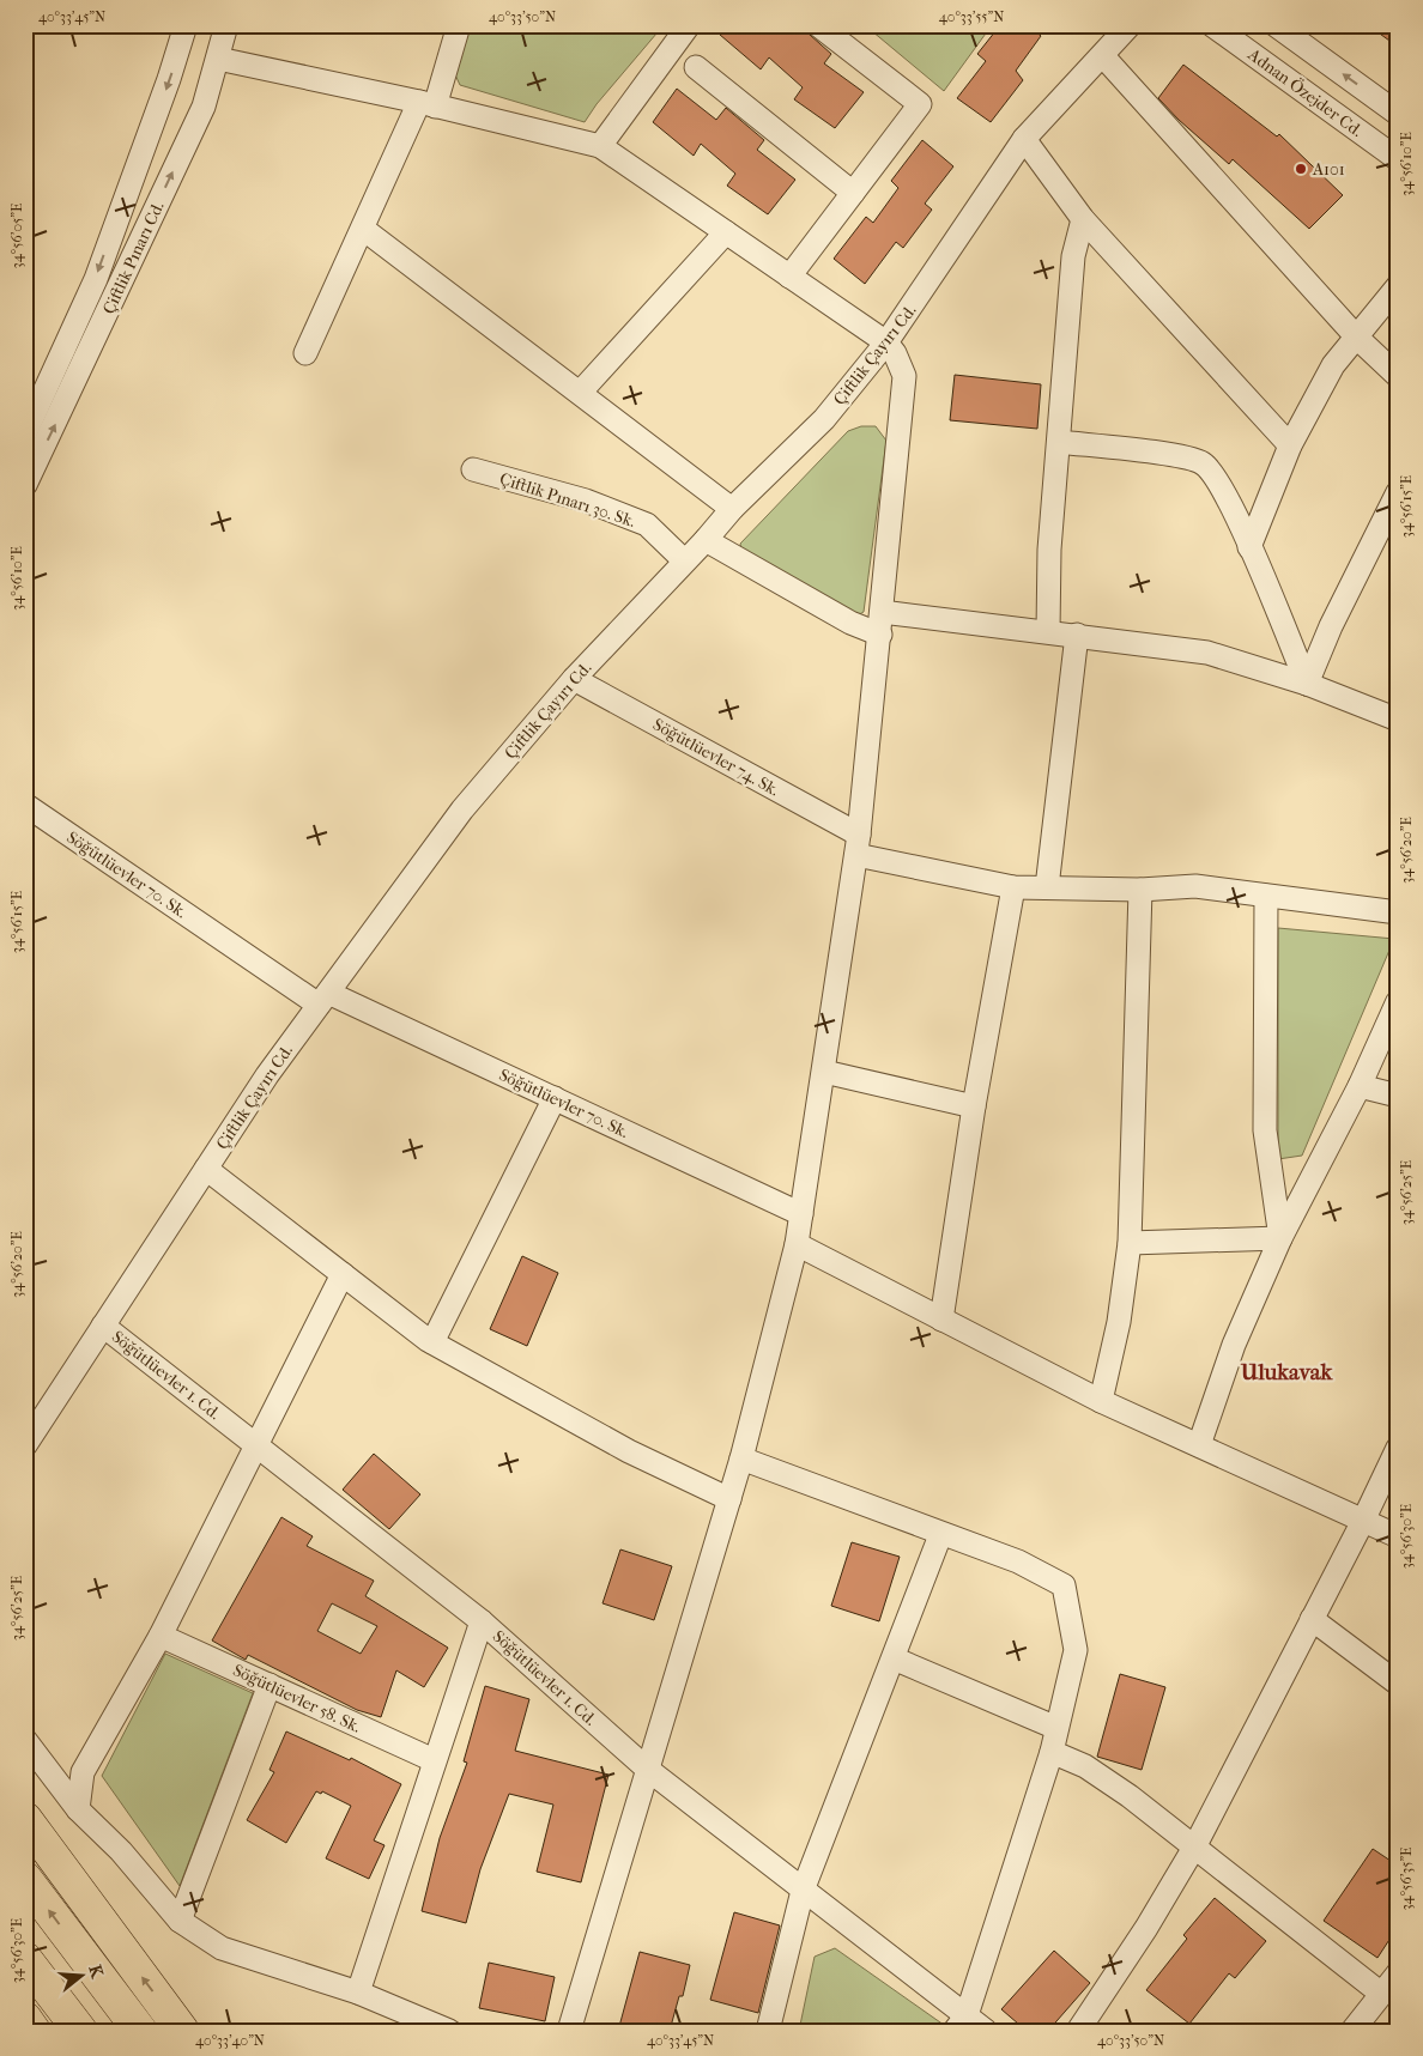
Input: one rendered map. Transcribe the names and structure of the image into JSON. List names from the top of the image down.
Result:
{
  "streets": {
    "street": [
      "Adnan Özejder Cd.",
      "Çiftlik Pınarı Cd.",
      "Çiftlik Çayırı Cd.",
      "Çiftlik Pınarı 30. Sk.",
      "Söğütlüevler 74. Sk.",
      "Söğütlüevler 70. Sk.",
      "Söğütlüevler 1. Cd.",
      "Söğütlüevler 58. Sk."
    ]
  },
  "crossings": [
    ["Çiftlik Çayırı Cd.", "Çiftlik Pınarı 30. Sk."],
    ["Çiftlik Çayırı Cd.", "Söğütlüevler 74. Sk."],
    ["Çiftlik Çayırı Cd.", "Söğütlüevler 70. Sk."],
    ["Çiftlik Çayırı Cd.", "Söğütlüevler 1. Cd."]
  ],
  "districts": ["Ulukavak"],
  "places": ["A101"],
  "north": "right",
  "coordinates": [
    "40°33'45\"N",
    "40°33'50\"N",
    "40°33'55\"N",
    "34°56'10\"E",
    "34°56'05\"E",
    "34°56'15\"E",
    "34°56'20\"E",
    "34°56'25\"E",
    "34°56'30\"E",
    "34°56'35\"E",
    "40°33'40\"N"
  ]
}
